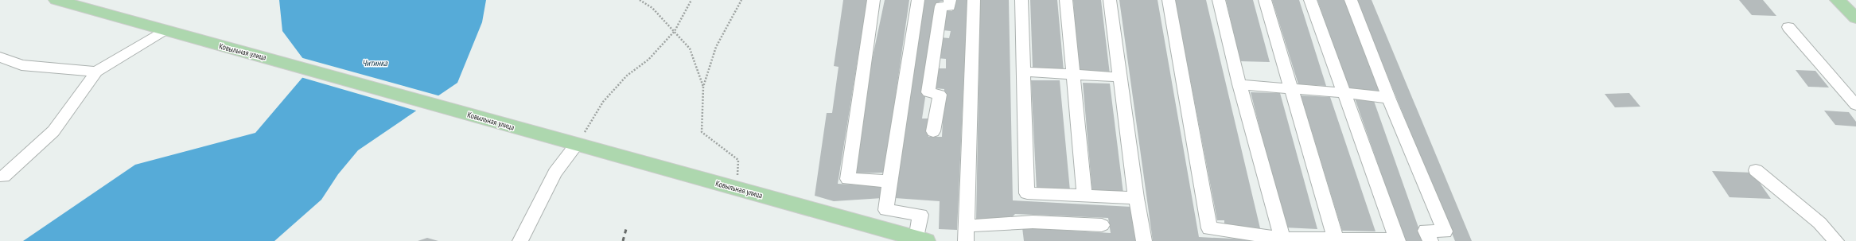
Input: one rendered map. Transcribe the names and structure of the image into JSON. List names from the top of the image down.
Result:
{
  "streets": {
    "main road": ["Ковыльная улица"]
  },
  "water": ["Читинка"]
}
